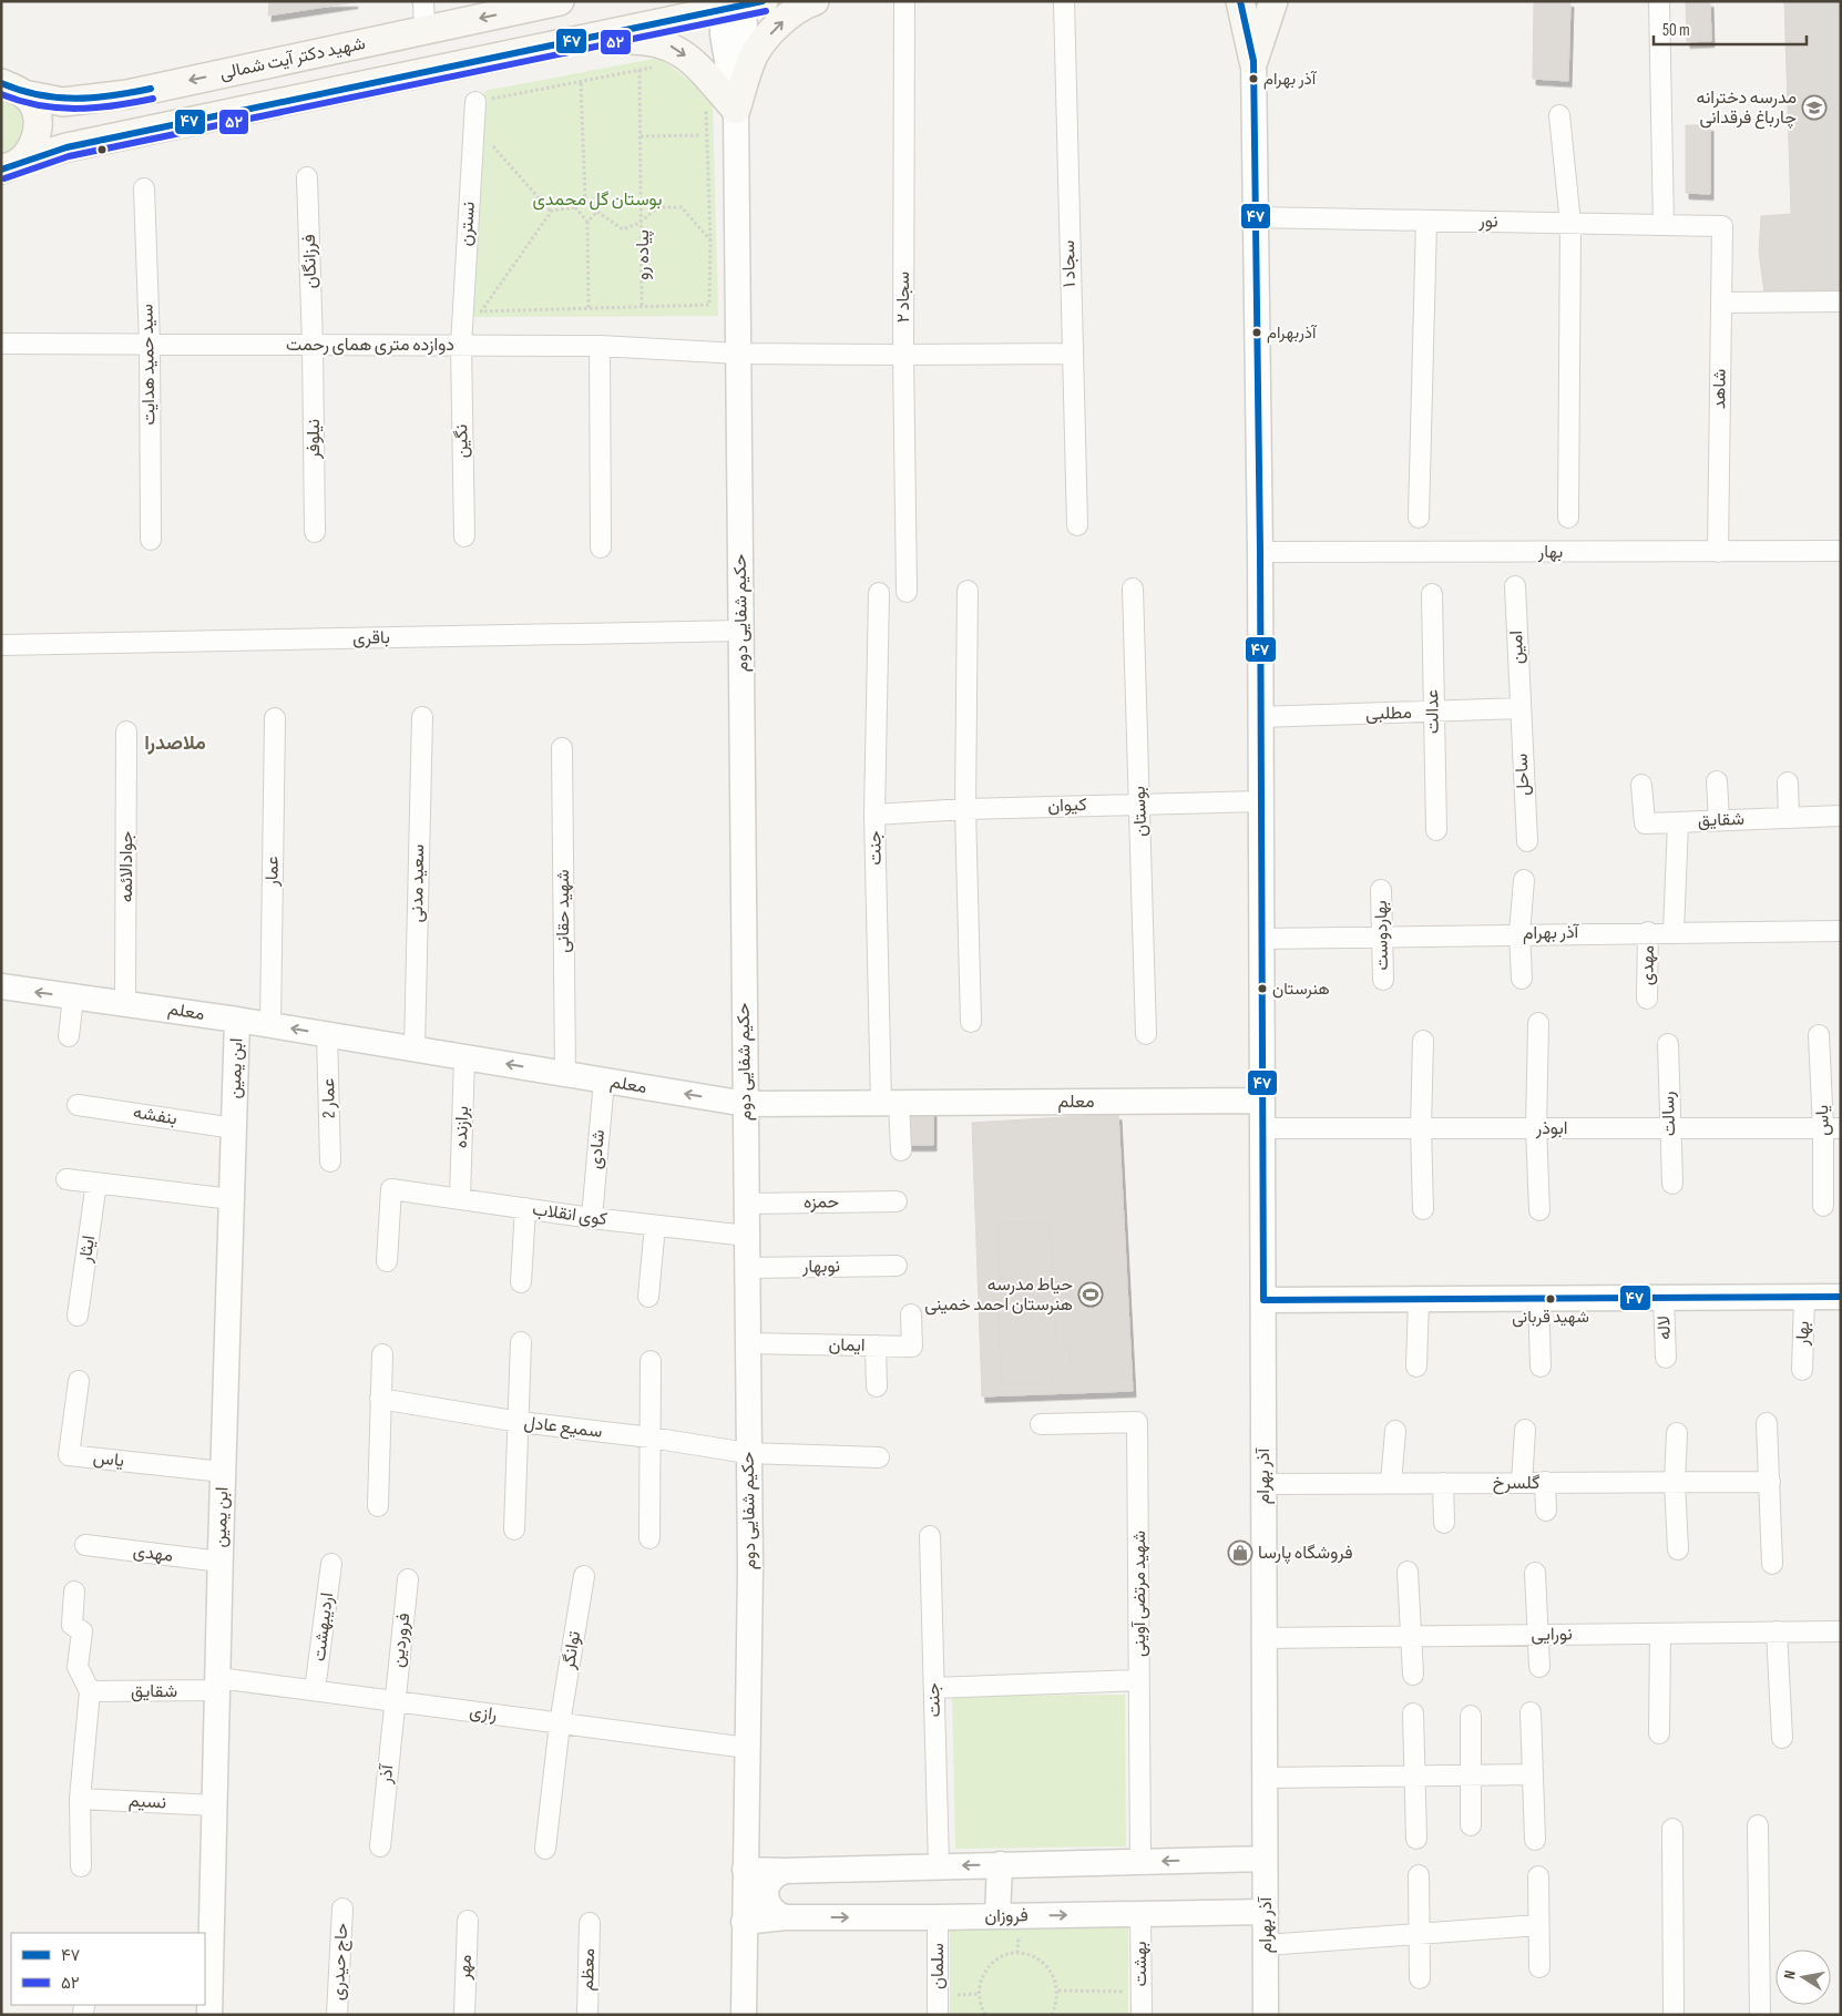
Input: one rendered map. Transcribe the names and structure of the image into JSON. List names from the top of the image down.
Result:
{
  "streets": {
    "main road": ["شهید دکتر آیت شمالی"],
    "street": [
      "نور",
      "نسترن",
      "فرزانگان",
      "سجاد ۱",
      "سجاد ۲",
      "دوازده متری همای رحمت",
      "سید حمید هدایت",
      "شاهد",
      "نیلوفر",
      "نگین",
      "بهار",
      "حکیم شفایی دوم",
      "باقری",
      "امین",
      "عدالت",
      "مطلبی",
      "ساحل",
      "کیوان",
      "بوستان",
      "شقایق",
      "جنت",
      "جوادالائمه",
      "عمار",
      "سعید مدنی",
      "شهید حقانی",
      "آذر بهرام",
      "بهاردوست",
      "مهدی",
      "معلم",
      "ابن یمین",
      "عمار 2",
      "رسالت",
      "بنفشه",
      "یاس",
      "برازنده",
      "ابوذر",
      "شادی",
      "حمزه",
      "کوی انقلاب",
      "ایثار",
      "نوبهار",
      "لاله",
      "ایمان",
      "سمیع عادل",
      "گلسرخ",
      "شهید مرتضی آوینی",
      "اردیبهشت",
      "نورایی",
      "فروردین",
      "توانگر",
      "رازی",
      "آذر",
      "نسیم",
      "فروزان",
      "حاج حیدری",
      "بهشت",
      "سلمان",
      "مهر",
      "معظم"
    ],
    "path": ["پیاده رو"]
  },
  "crossings": [
    ["نور", "شاهد"],
    ["نور", "آذر بهرام"],
    ["نسترن", "دوازده متری همای رحمت"],
    ["نسترن", "نگین"],
    ["فرزانگان", "دوازده متری همای رحمت"],
    ["فرزانگان", "نیلوفر"],
    ["سجاد ۱", "دوازده متری همای رحمت"],
    ["سجاد ۲", "دوازده متری همای رحمت"],
    ["دوازده متری همای رحمت", "سید حمید هدایت"],
    ["دوازده متری همای رحمت", "نیلوفر"],
    ["دوازده متری همای رحمت", "نگین"],
    ["دوازده متری همای رحمت", "حکیم شفایی دوم"],
    ["شاهد", "بهار"],
    ["بهار", "آذر بهرام"],
    ["حکیم شفایی دوم", "باقری"],
    ["حکیم شفایی دوم", "معلم"],
    ["حکیم شفایی دوم", "حمزه"],
    ["حکیم شفایی دوم", "کوی انقلاب"],
    ["حکیم شفایی دوم", "نوبهار"],
    ["حکیم شفایی دوم", "ایمان"],
    ["حکیم شفایی دوم", "سمیع عادل"],
    ["حکیم شفایی دوم", "رازی"],
    ["حکیم شفایی دوم", "فروزان"],
    ["امین", "مطلبی"],
    ["امین", "ساحل"],
    ["عدالت", "مطلبی"],
    ["مطلبی", "ساحل"],
    ["مطلبی", "آذر بهرام"],
    ["کیوان", "بوستان"],
    ["کیوان", "جنت"],
    ["کیوان", "آذر بهرام"],
    ["شقایق", "آذر بهرام"],
    ["شقایق", "ابن یمین"],
    ["شقایق", "رازی"],
    ["جنت", "معلم"],
    ["جوادالائمه", "معلم"],
    ["عمار", "معلم"],
    ["سعید مدنی", "معلم"],
    ["شهید حقانی", "معلم"],
    ["آذر بهرام", "بهاردوست"],
    ["آذر بهرام", "مهدی"],
    ["آذر بهرام", "معلم"],
    ["آذر بهرام", "ابوذر"],
    ["آذر بهرام", "گلسرخ"],
    ["آذر بهرام", "نورایی"],
    ["آذر بهرام", "فروزان"],
    ["مهدی", "ابن یمین"],
    ["معلم", "ابن یمین"],
    ["معلم", "عمار 2"],
    ["معلم", "برازنده"],
    ["معلم", "شادی"],
    ["ابن یمین", "بنفشه"],
    ["ابن یمین", "یاس"],
    ["ابن یمین", "رازی"],
    ["ابن یمین", "نسیم"],
    ["رسالت", "ابوذر"],
    ["یاس", "ابوذر"],
    ["برازنده", "کوی انقلاب"],
    ["شادی", "کوی انقلاب"],
    ["اردیبهشت", "رازی"],
    ["فروردین", "رازی"],
    ["فروردین", "آذر"],
    ["توانگر", "رازی"],
    ["رازی", "آذر"],
    ["فروزان", "بهشت"],
    ["فروزان", "سلمان"]
  ],
  "districts": ["ملاصدرا"],
  "parks": ["بوستان گل محمدی"],
  "places": {
    "other": [
      "آذر بهرام",
      "آذربهرام",
      "هنرستان",
      "شهید قربانی"
    ],
    "school or university": ["مدرسه دخترانه چارباغ فرقدانی"],
    "sports": ["حیاط مدرسه هنرستان احمد خمینی"],
    "shop": ["فروشگاه پارسا"]
  },
  "lines": ["transit line ۴۷", "transit line ۵۲"],
  "legend": ["۴۷", "۵۲"],
  "scale_bar": "50 m",
  "north": "left"
}
